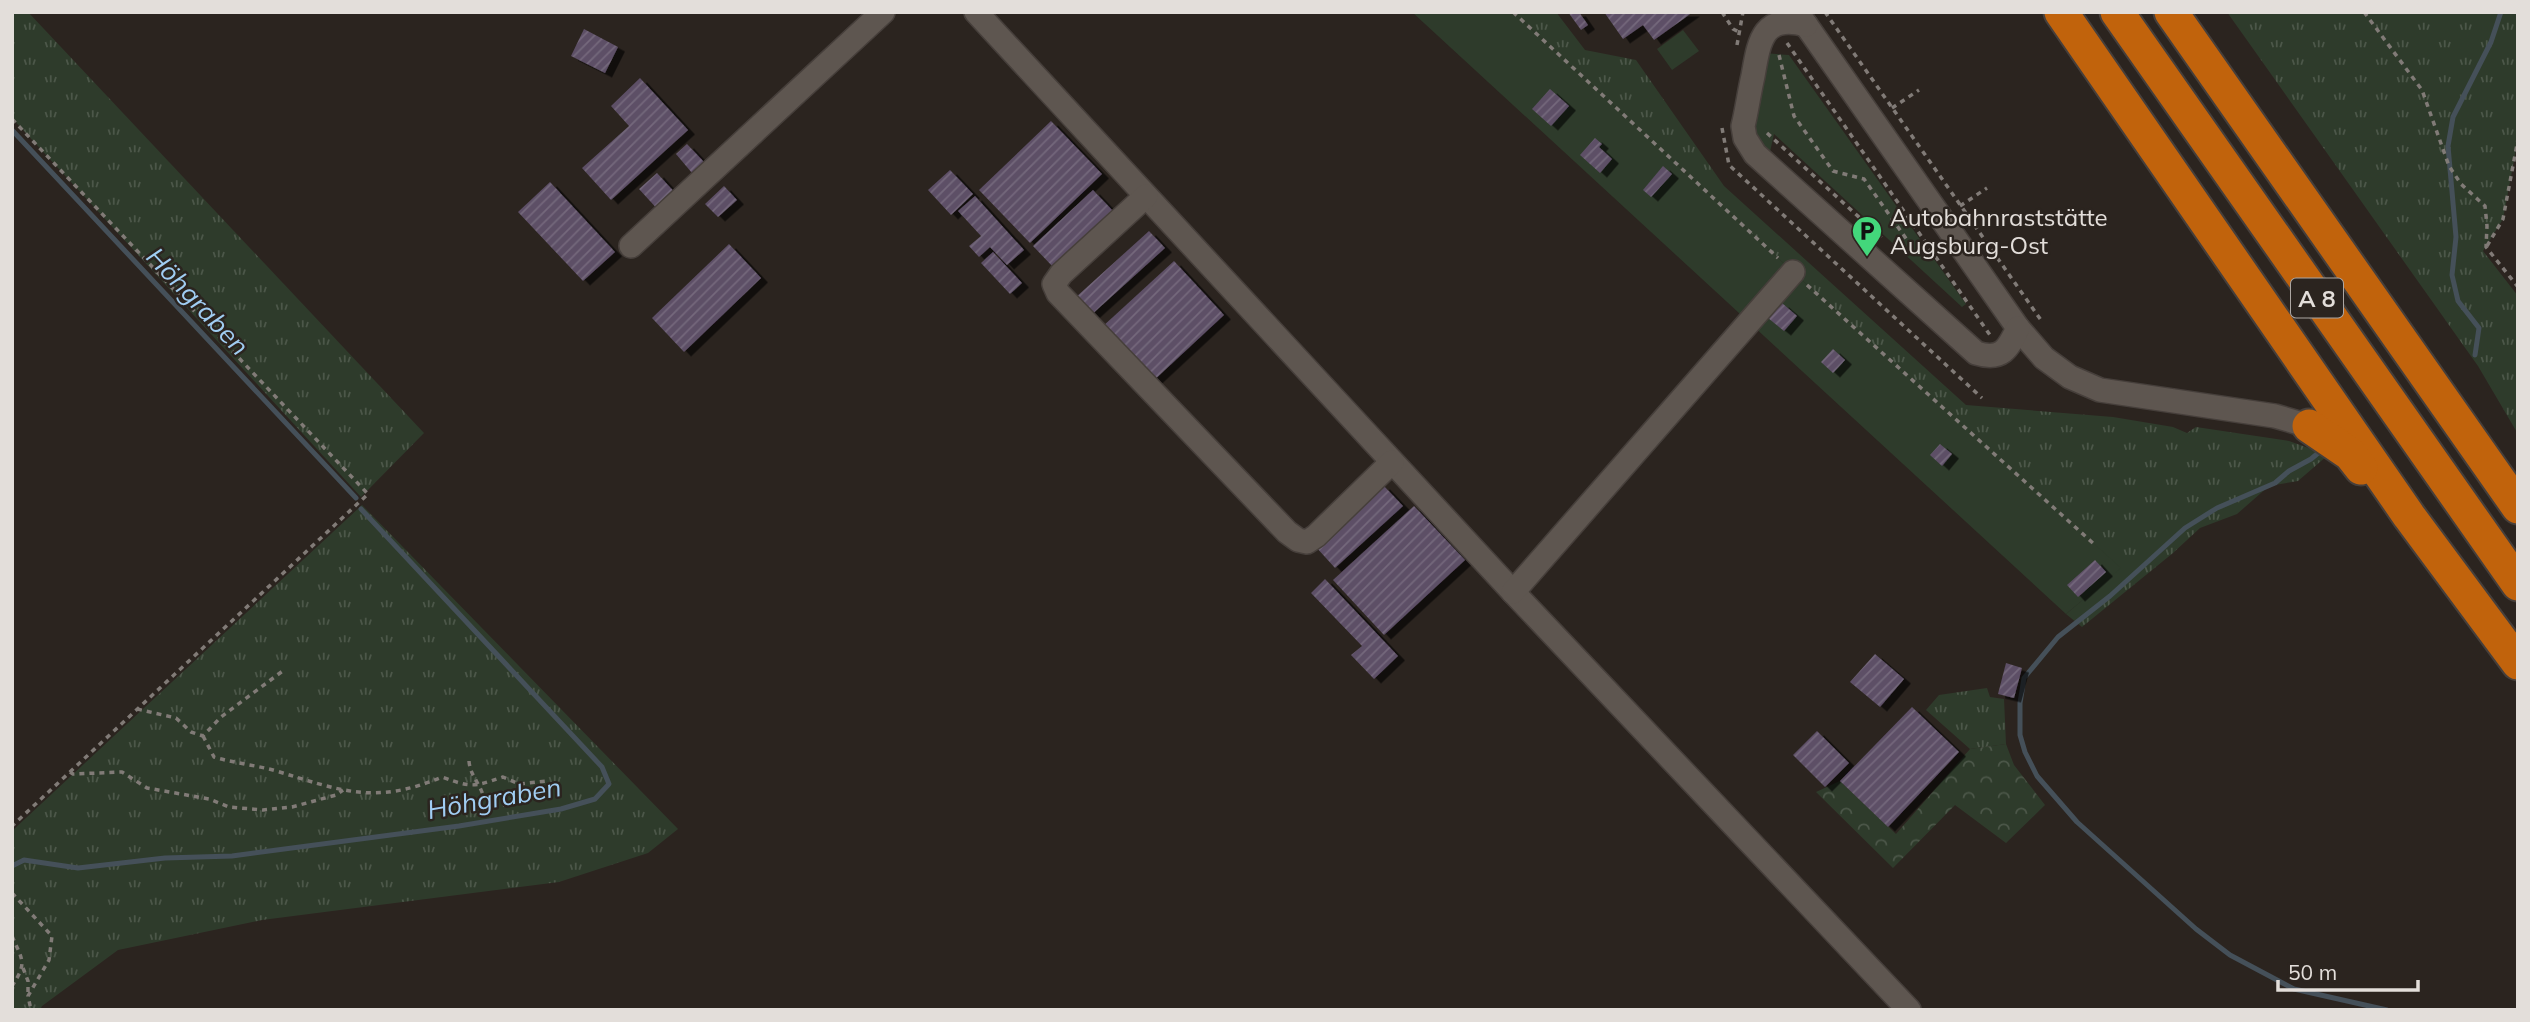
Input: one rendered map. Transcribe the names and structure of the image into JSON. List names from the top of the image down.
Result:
{
  "streets": {
    "highway": ["A 8"]
  },
  "water": ["Höhgraben"],
  "places": {
    "parking": ["Autobahnraststätte Augsburg-Ost"]
  },
  "scale_bar": "50 m"
}
